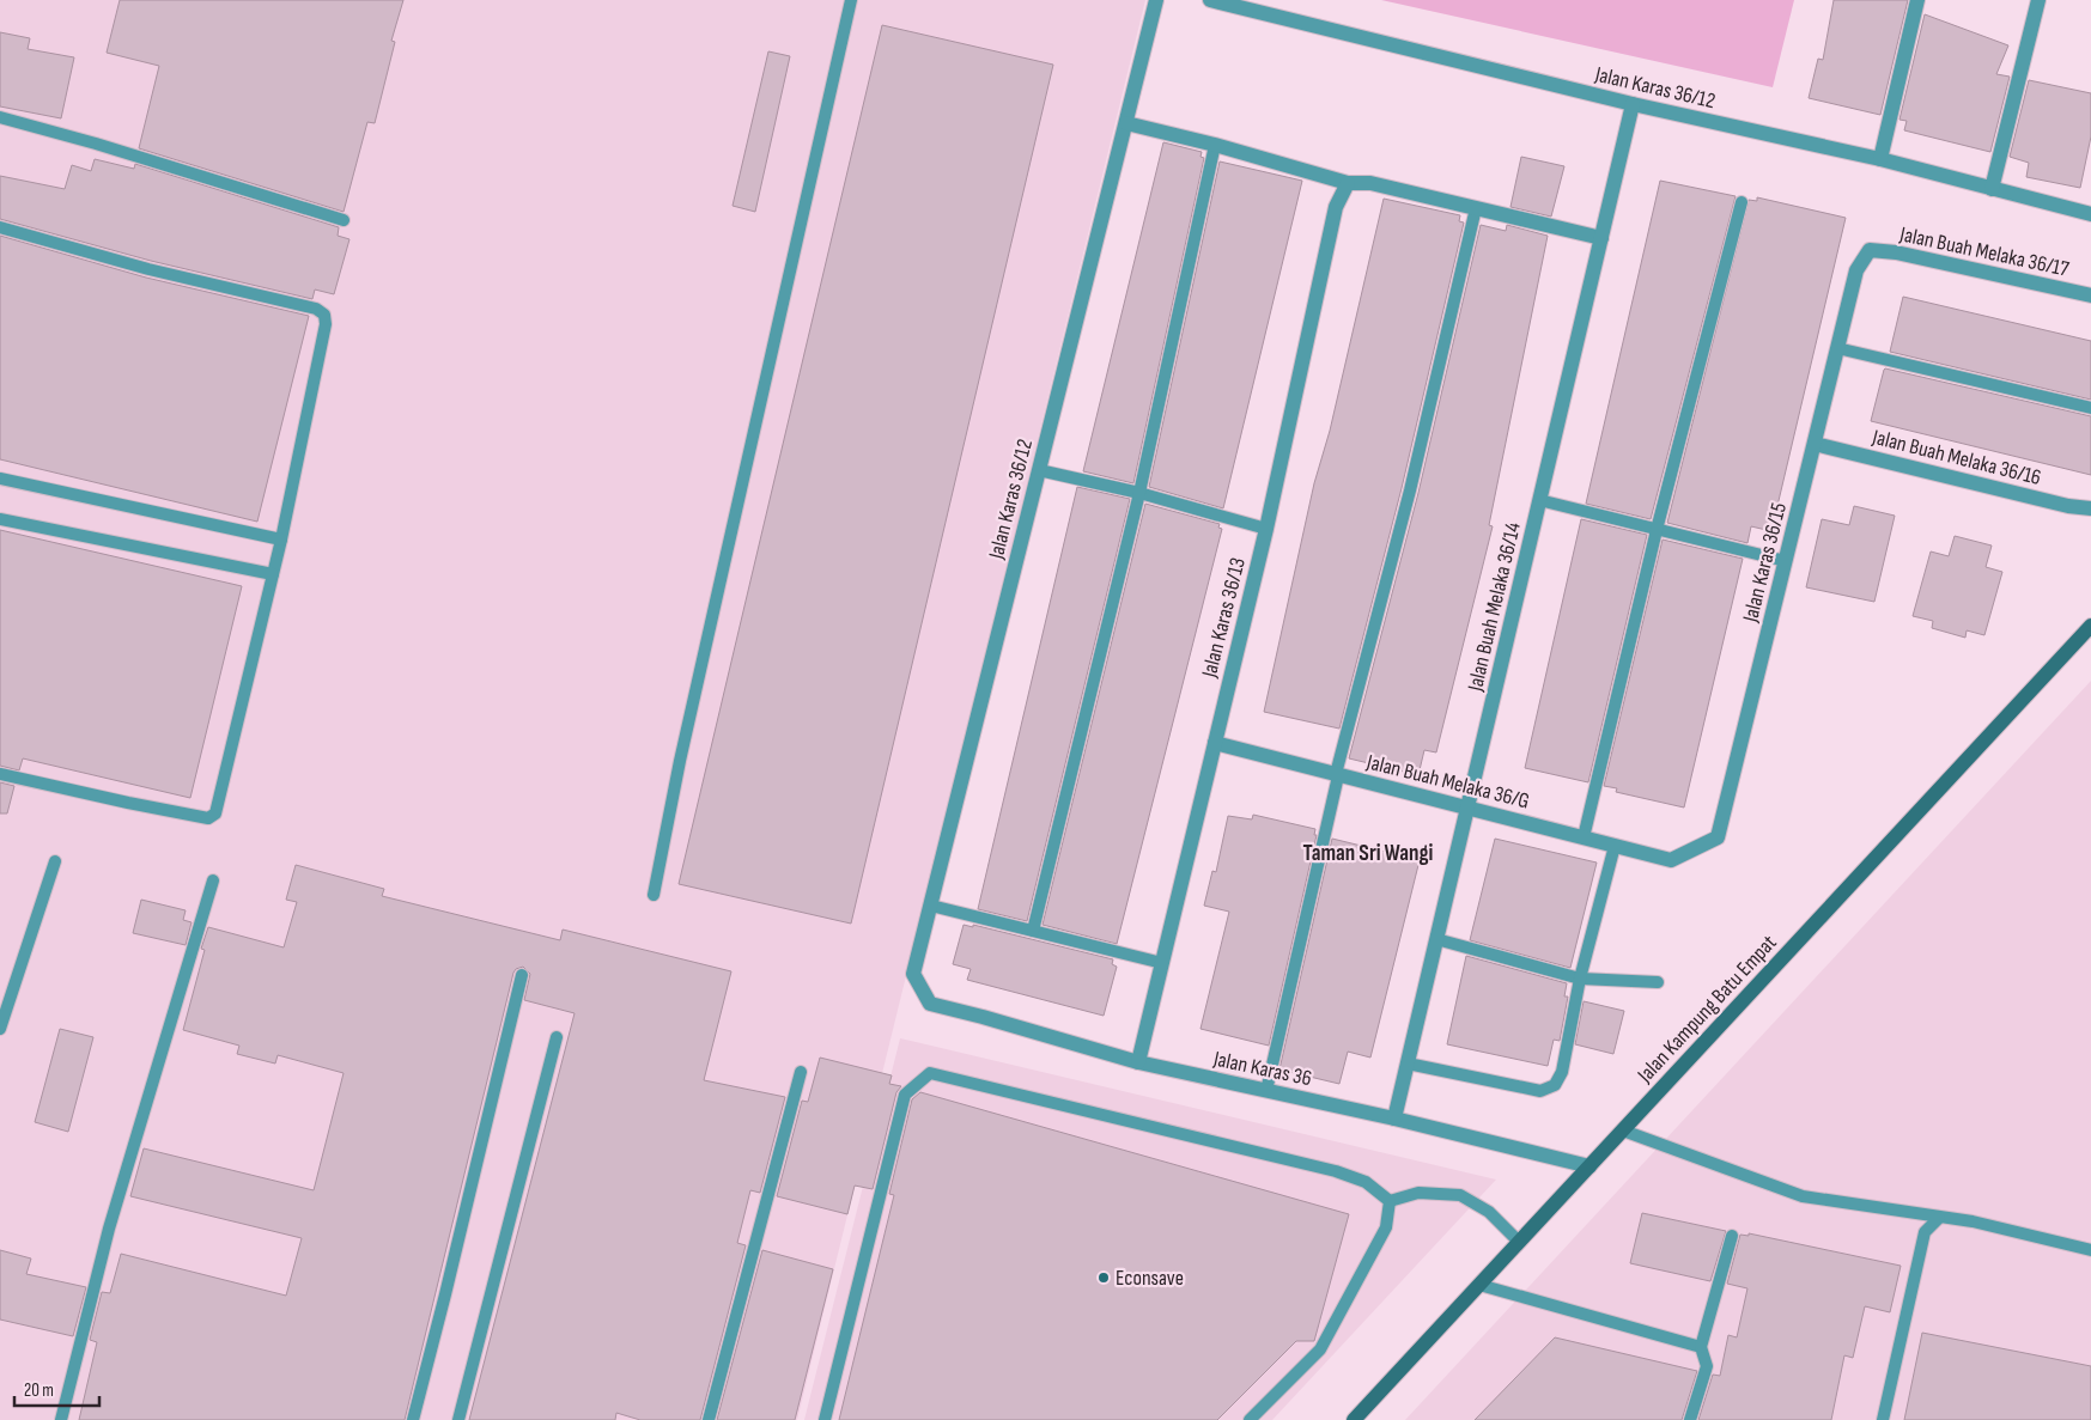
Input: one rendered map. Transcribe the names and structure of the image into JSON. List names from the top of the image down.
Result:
{
  "streets": {
    "main road": ["Jalan Kampung Batu Empat"],
    "street": [
      "Jalan Karas 36/12",
      "Jalan Buah Melaka 36/17",
      "Jalan Buah Melaka 36/16",
      "Jalan Karas 36/15",
      "Jalan Buah Melaka 36/14",
      "Jalan Karas 36/13",
      "Jalan Buah Melaka 36/G",
      "Jalan Karas 36"
    ]
  },
  "crossings": [
    ["Jalan Karas 36/12", "Jalan Buah Melaka 36/14"],
    ["Jalan Karas 36/12", "Jalan Karas 36"],
    ["Jalan Buah Melaka 36/17", "Jalan Karas 36/15"],
    ["Jalan Buah Melaka 36/16", "Jalan Karas 36/15"],
    ["Jalan Karas 36/15", "Jalan Buah Melaka 36/G"],
    ["Jalan Buah Melaka 36/14", "Jalan Buah Melaka 36/G"],
    ["Jalan Buah Melaka 36/14", "Jalan Karas 36"],
    ["Jalan Karas 36/13", "Jalan Buah Melaka 36/G"],
    ["Jalan Karas 36/13", "Jalan Karas 36"],
    ["Jalan Kampung Batu Empat", "Jalan Karas 36"]
  ],
  "districts": ["Taman Sri Wangi"],
  "places": ["Econsave"],
  "scale_bar": "20 m"
}
